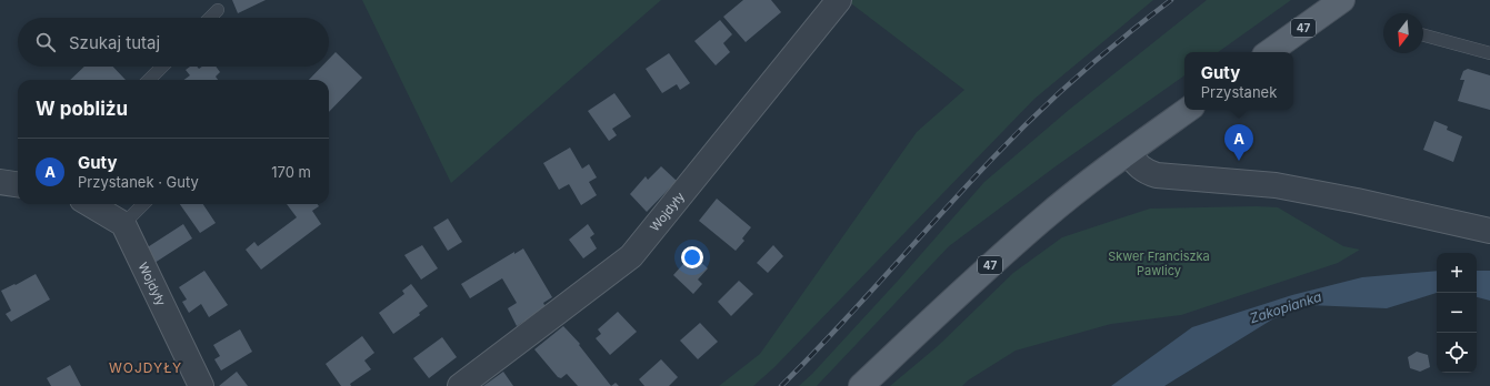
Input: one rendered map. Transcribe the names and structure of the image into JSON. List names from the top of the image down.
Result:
{
  "streets": {
    "main road": ["47"],
    "street": ["Wojdyły"]
  },
  "districts": ["WOJDYŁY"],
  "water": ["Zakopianka"],
  "parks": ["Skwer Franciszka Pawlicy"],
  "north": "bottom",
  "page": {
    "search": "Szukaj tutaj",
    "popup": ["Guty", "Przystanek"],
    "heading": "W pobliżu",
    "pins": "A",
    "list": [
      {
        "mark": "A",
        "name": "Guty",
        "note": "Przystanek · Guty",
        "value": "170 m"
      }
    ],
    "map_buttons": ["+", "−"]
  }
}
